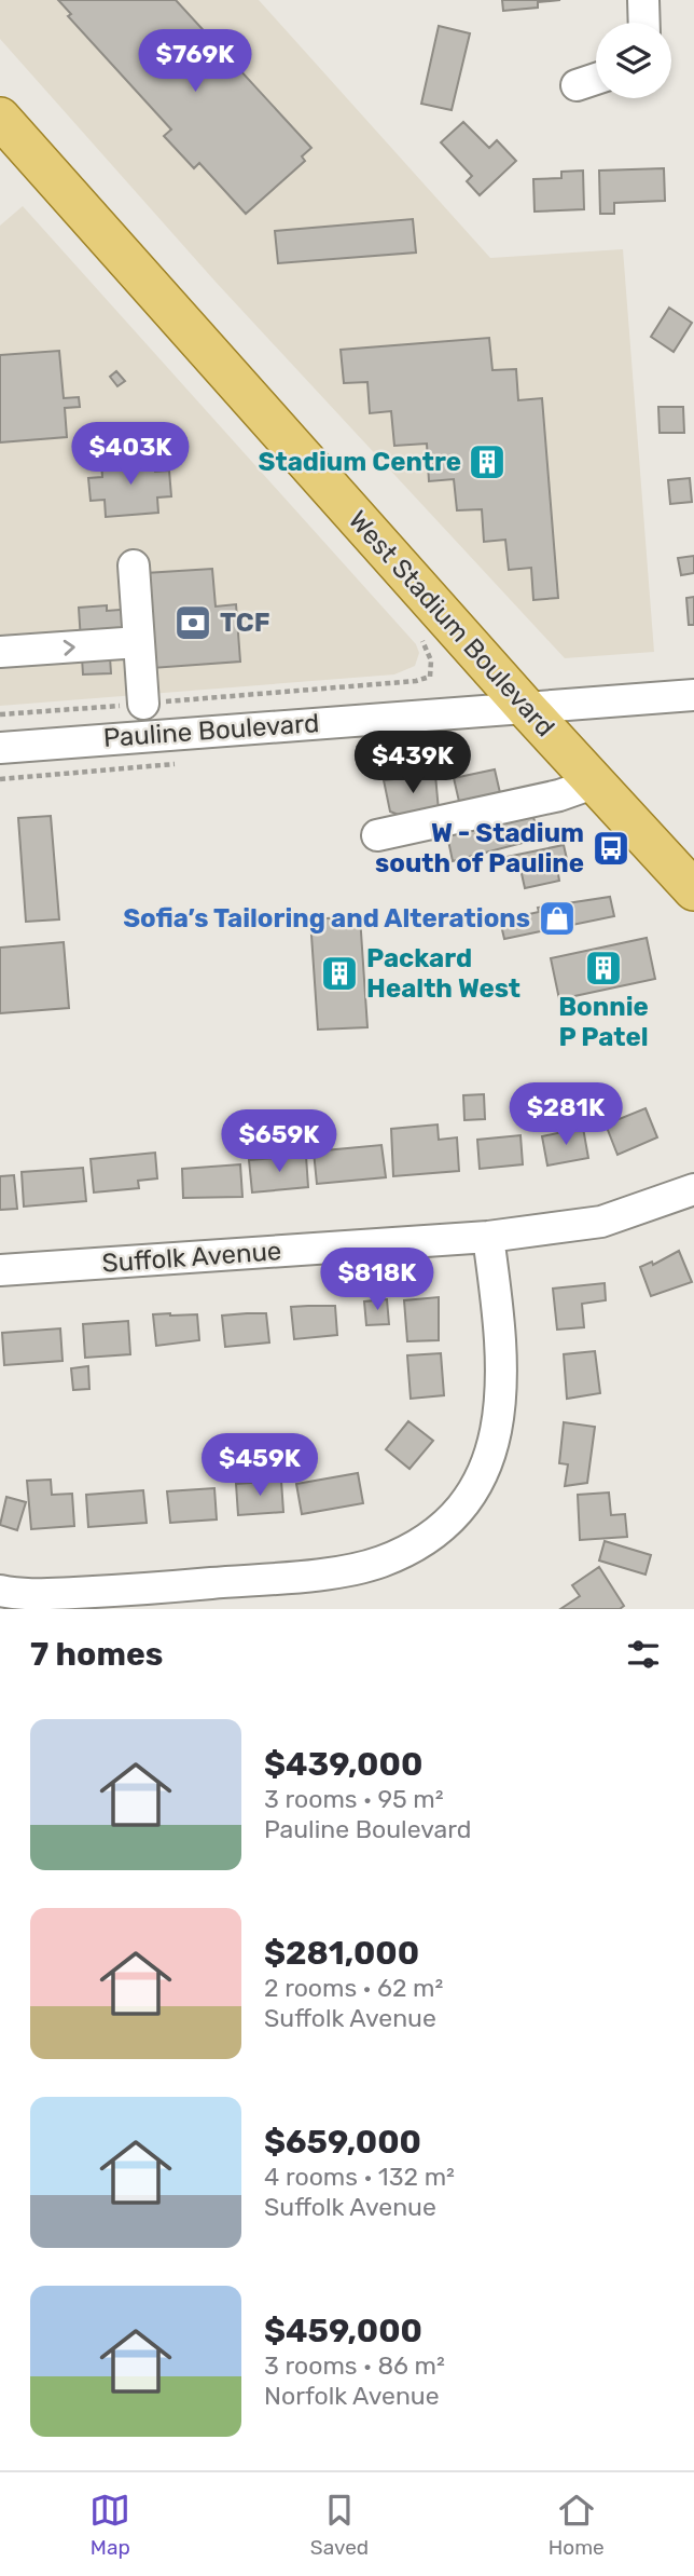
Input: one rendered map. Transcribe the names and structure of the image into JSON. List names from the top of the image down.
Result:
{
  "streets": {
    "main road": ["West Stadium Boulevard"],
    "street": ["Pauline Boulevard", "Suffolk Avenue"]
  },
  "crossings": [
    ["West Stadium Boulevard", "Pauline Boulevard"]
  ],
  "places": {
    "building": ["Stadium Centre", "Bonnie P Patel", "Packard Health West"],
    "bank": ["TCF"],
    "bus stop": ["W - Stadium south of Pauline"],
    "shop": ["Sofia’s Tailoring and Alterations"]
  },
  "page": {
    "price": [
      "$769K",
      "$403K",
      "$439K",
      "$281K",
      "$659K",
      "$818K",
      "$459K"
    ],
    "heading": "7 homes",
    "list": [
      {
        "name": "$439,000",
        "note": "3 rooms · 95 m² · Pauline Boulevard"
      },
      {
        "name": "$281,000",
        "note": "2 rooms · 62 m² · Suffolk Avenue"
      },
      {
        "name": "$659,000",
        "note": "4 rooms · 132 m² · Suffolk Avenue"
      },
      {
        "name": "$459,000",
        "note": "3 rooms · 86 m² · Norfolk Avenue"
      }
    ],
    "tabs": ["Map", "Saved", "Home"]
  }
}
